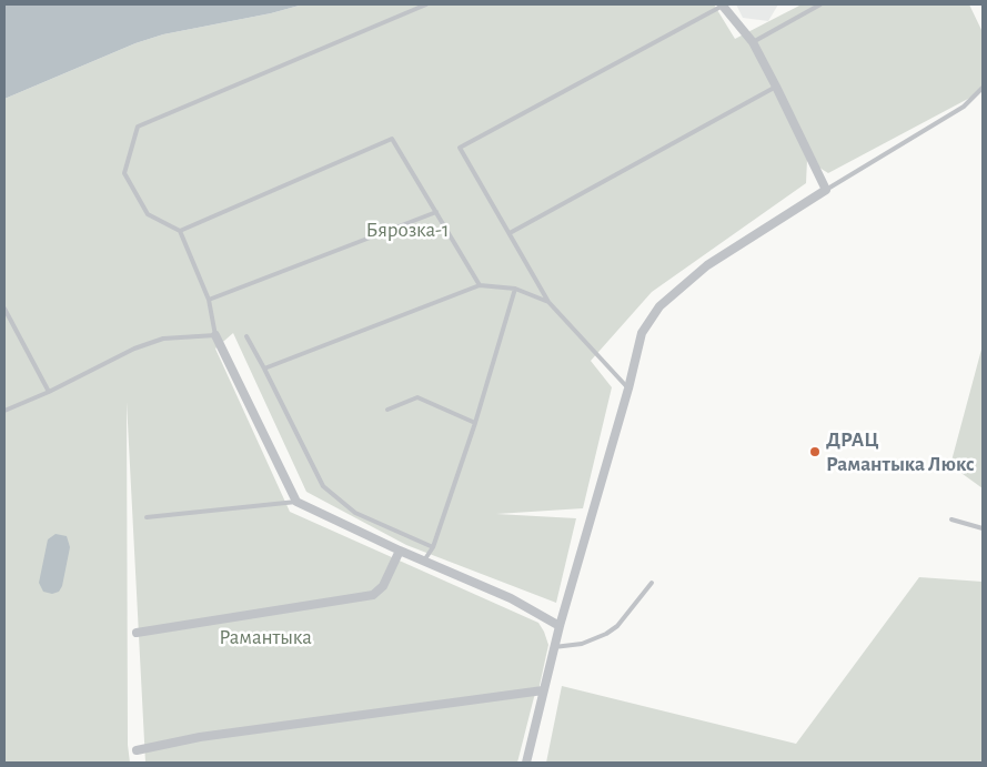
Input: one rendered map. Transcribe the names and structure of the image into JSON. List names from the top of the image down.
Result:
{
  "parks": ["Бярозка-1", "Рамантыка"],
  "places": ["ДРАЦ Рамантыка Люкс"]
}
